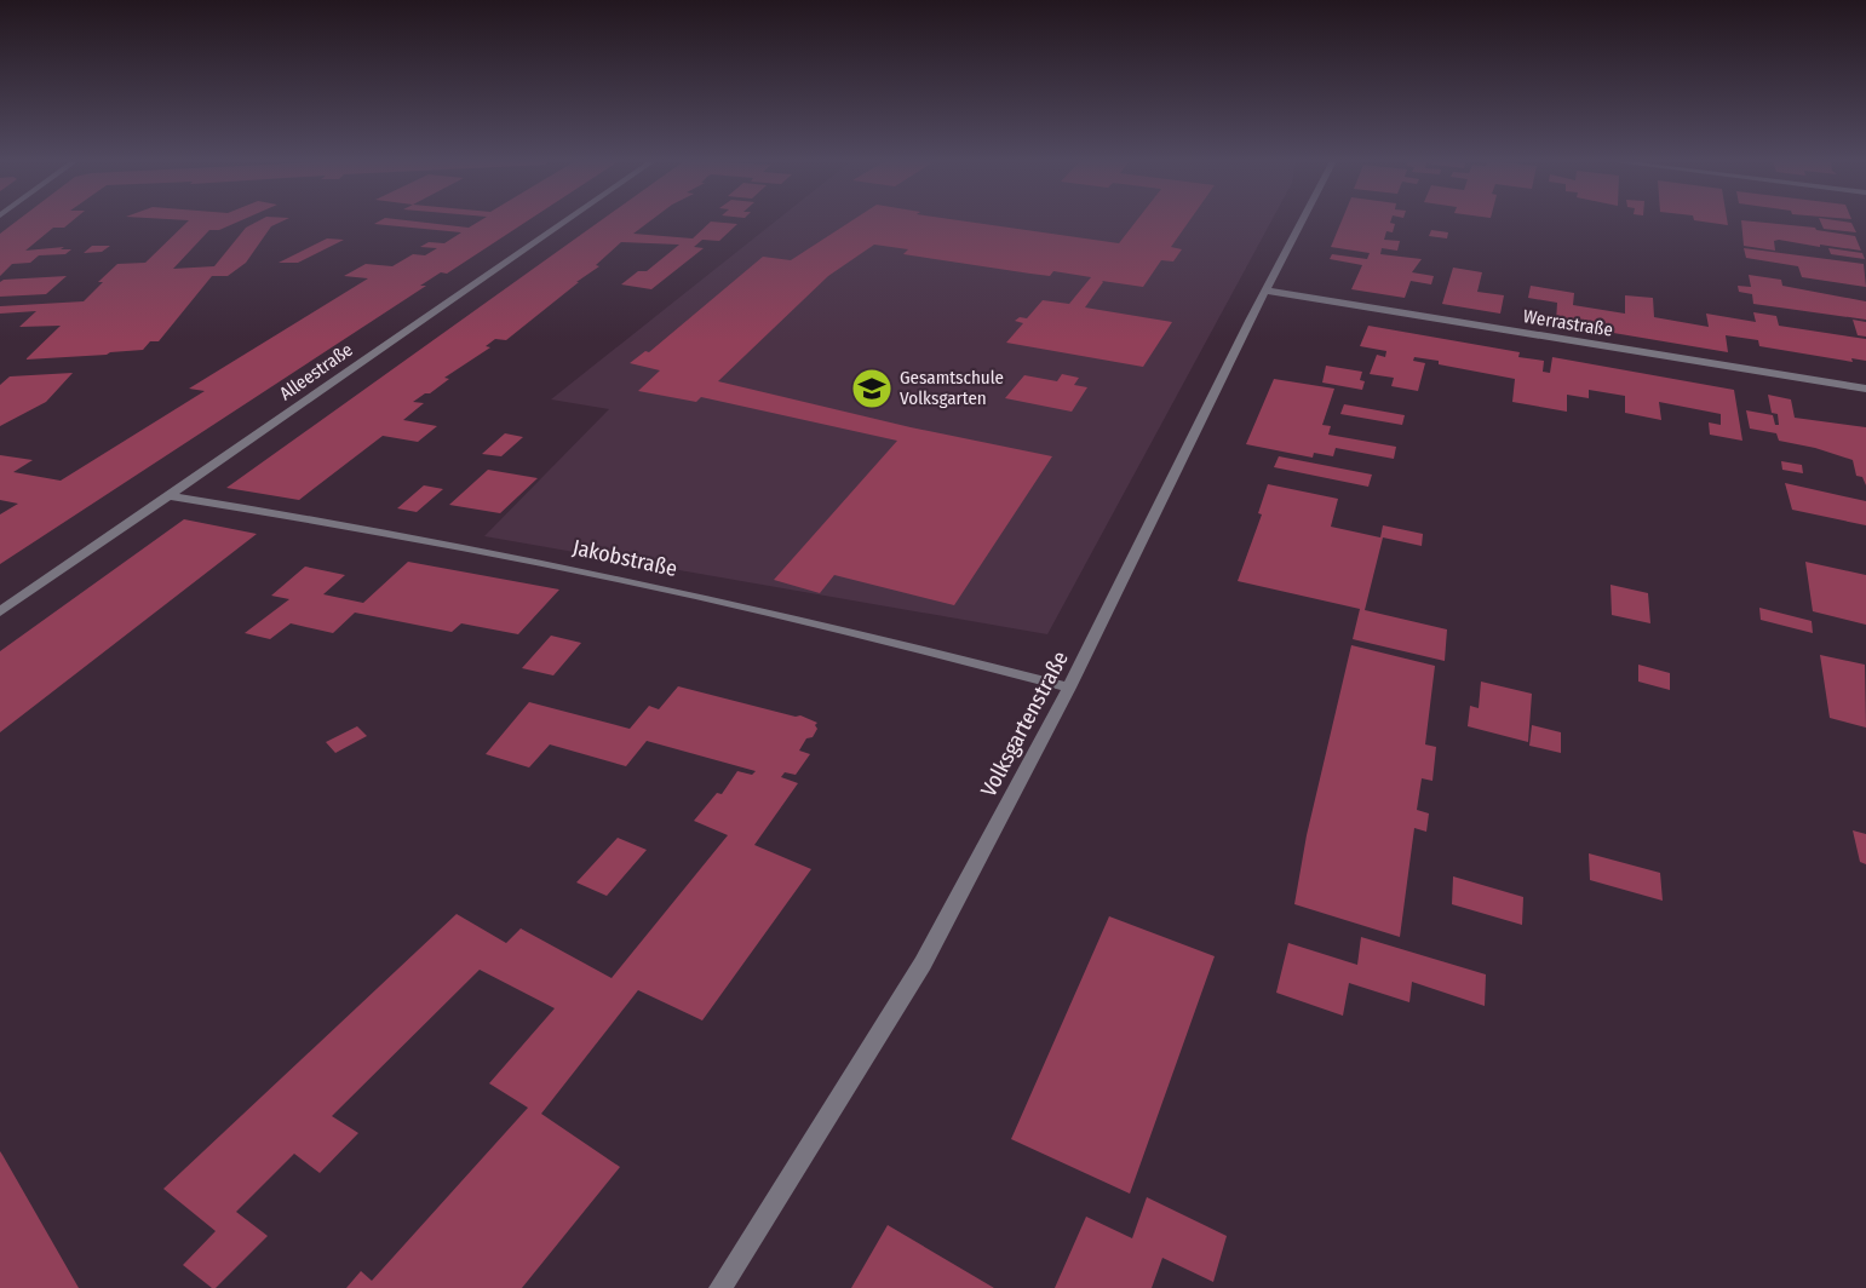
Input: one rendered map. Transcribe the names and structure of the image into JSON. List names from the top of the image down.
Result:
{
  "streets": {
    "street": [
      "Werrastraße",
      "Alleestraße",
      "Jakobstraße",
      "Volksgartenstraße"
    ]
  },
  "crossings": [
    ["Werrastraße", "Volksgartenstraße"],
    ["Alleestraße", "Jakobstraße"],
    ["Jakobstraße", "Volksgartenstraße"]
  ],
  "places": {
    "school or university": ["Gesamtschule Volksgarten"]
  }
}
